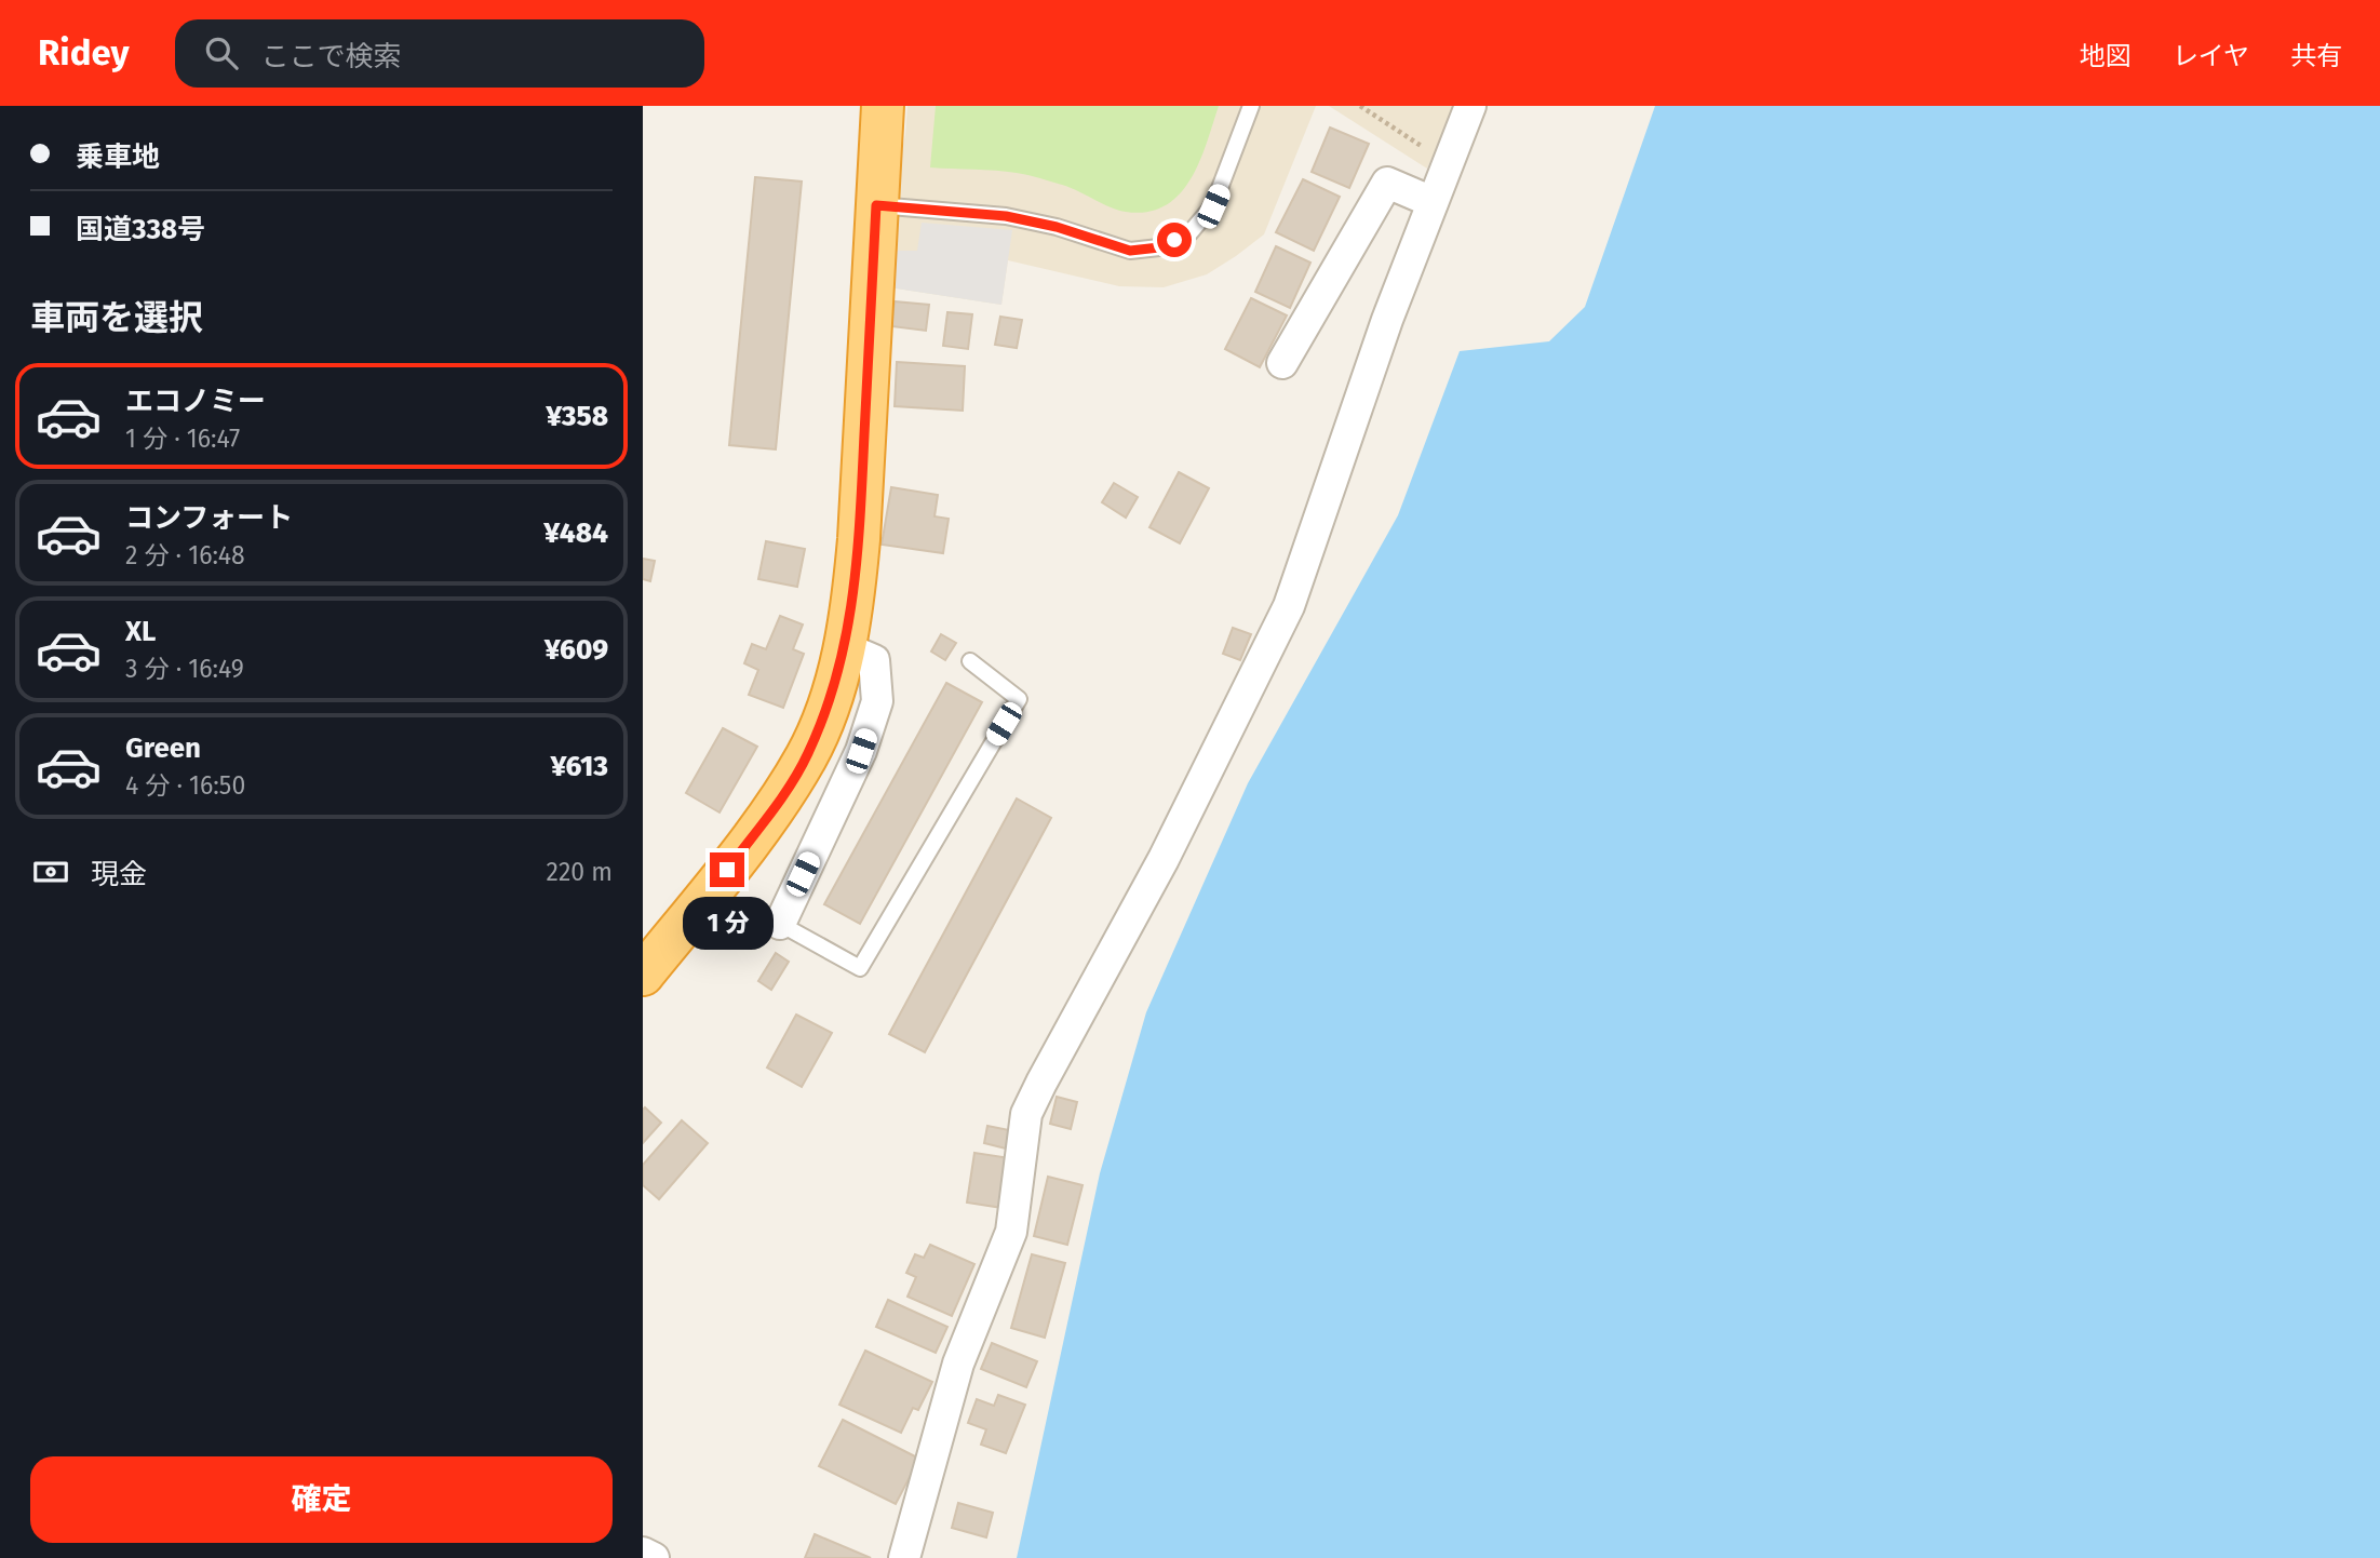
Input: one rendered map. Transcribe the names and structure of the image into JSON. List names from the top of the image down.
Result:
{
  "page": {
    "header": "Ridey",
    "search": "ここで検索",
    "nav": ["地図", "レイヤ", "共有"],
    "banner": ["乗車地", "国道338号"],
    "heading": "車両を選択",
    "list": [
      {
        "name": "エコノミー",
        "note": "1 分 · 16:47",
        "value": "¥358"
      },
      {
        "name": "コンフォート",
        "note": "2 分 · 16:48",
        "value": "¥484"
      },
      {
        "name": "XL",
        "note": "3 分 · 16:49",
        "value": "¥609"
      },
      {
        "name": "Green",
        "note": "4 分 · 16:50",
        "value": "¥613"
      }
    ],
    "pay": ["現金", "220 m"],
    "bubble": "1 分",
    "buttons": "確定"
  }
}
